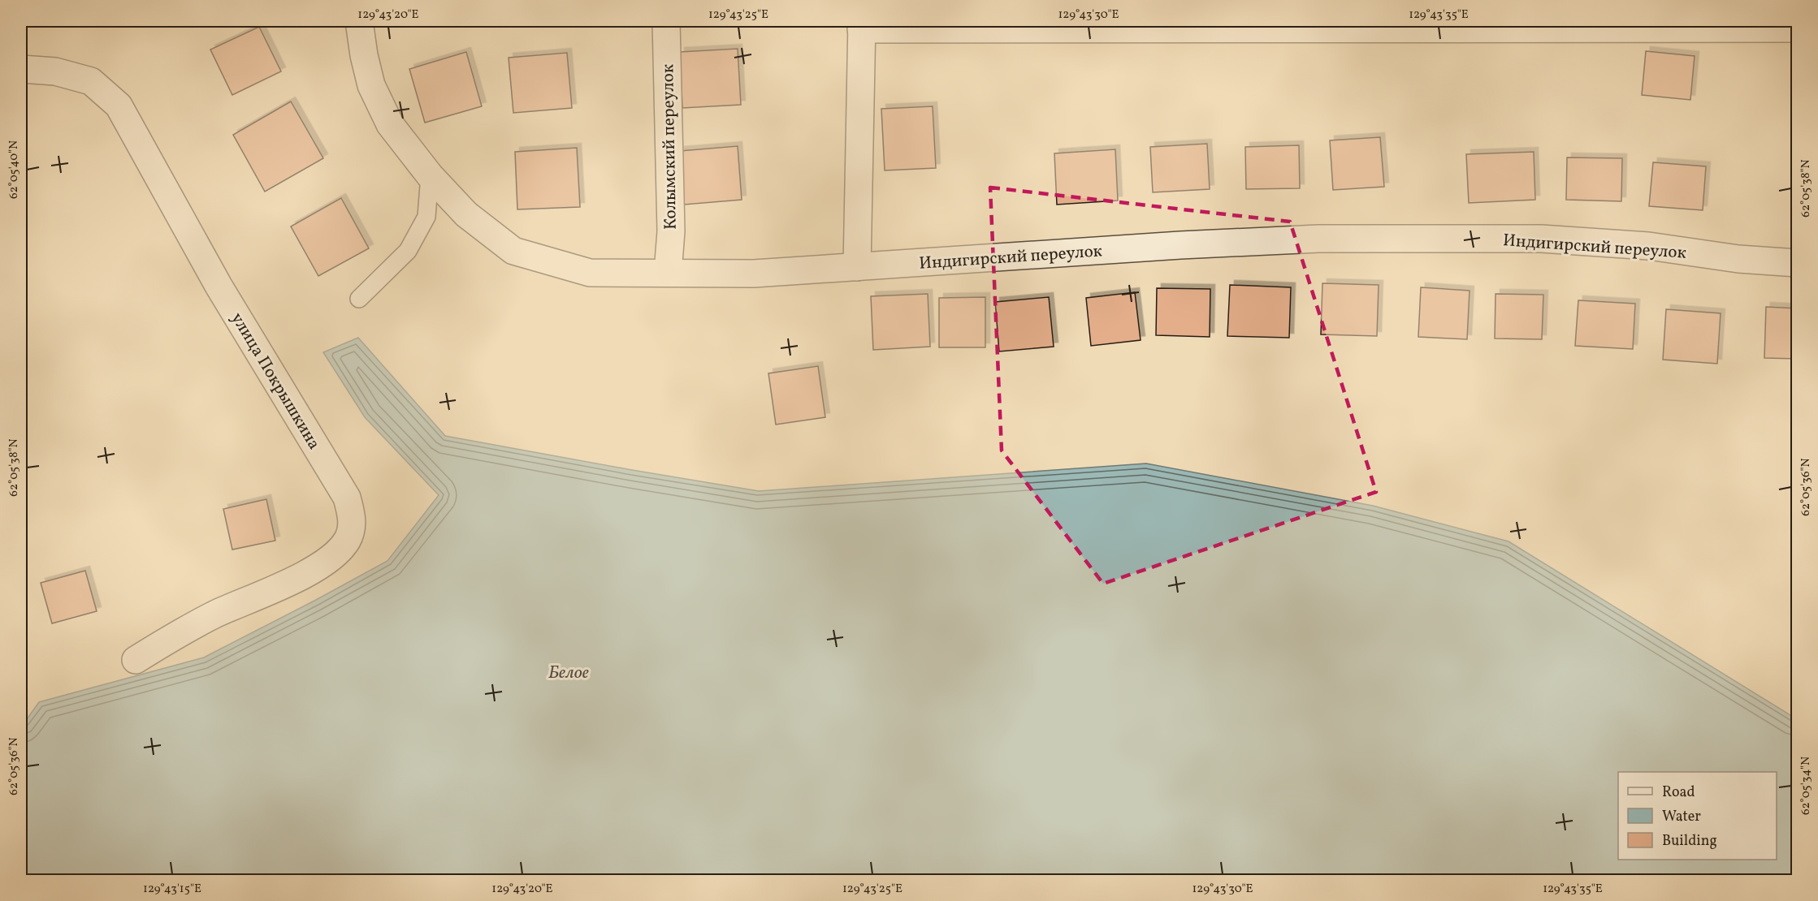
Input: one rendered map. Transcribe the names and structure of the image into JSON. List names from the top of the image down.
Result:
{
  "streets": {
    "street": ["Колымский переулок", "Индигирский переулок", "улица Покрышкина"]
  },
  "crossings": [
    ["Колымский переулок", "Индигирский переулок"]
  ],
  "water": ["Белое"],
  "legend": ["Road", "Water", "Building"],
  "coordinates": [
    "129°43'20\"E",
    "129°43'25\"E",
    "129°43'30\"E",
    "129°43'35\"E",
    "62°05'40\"N",
    "62°05'38\"N",
    "62°05'36\"N",
    "62°05'34\"N",
    "129°43'15\"E"
  ]
}
